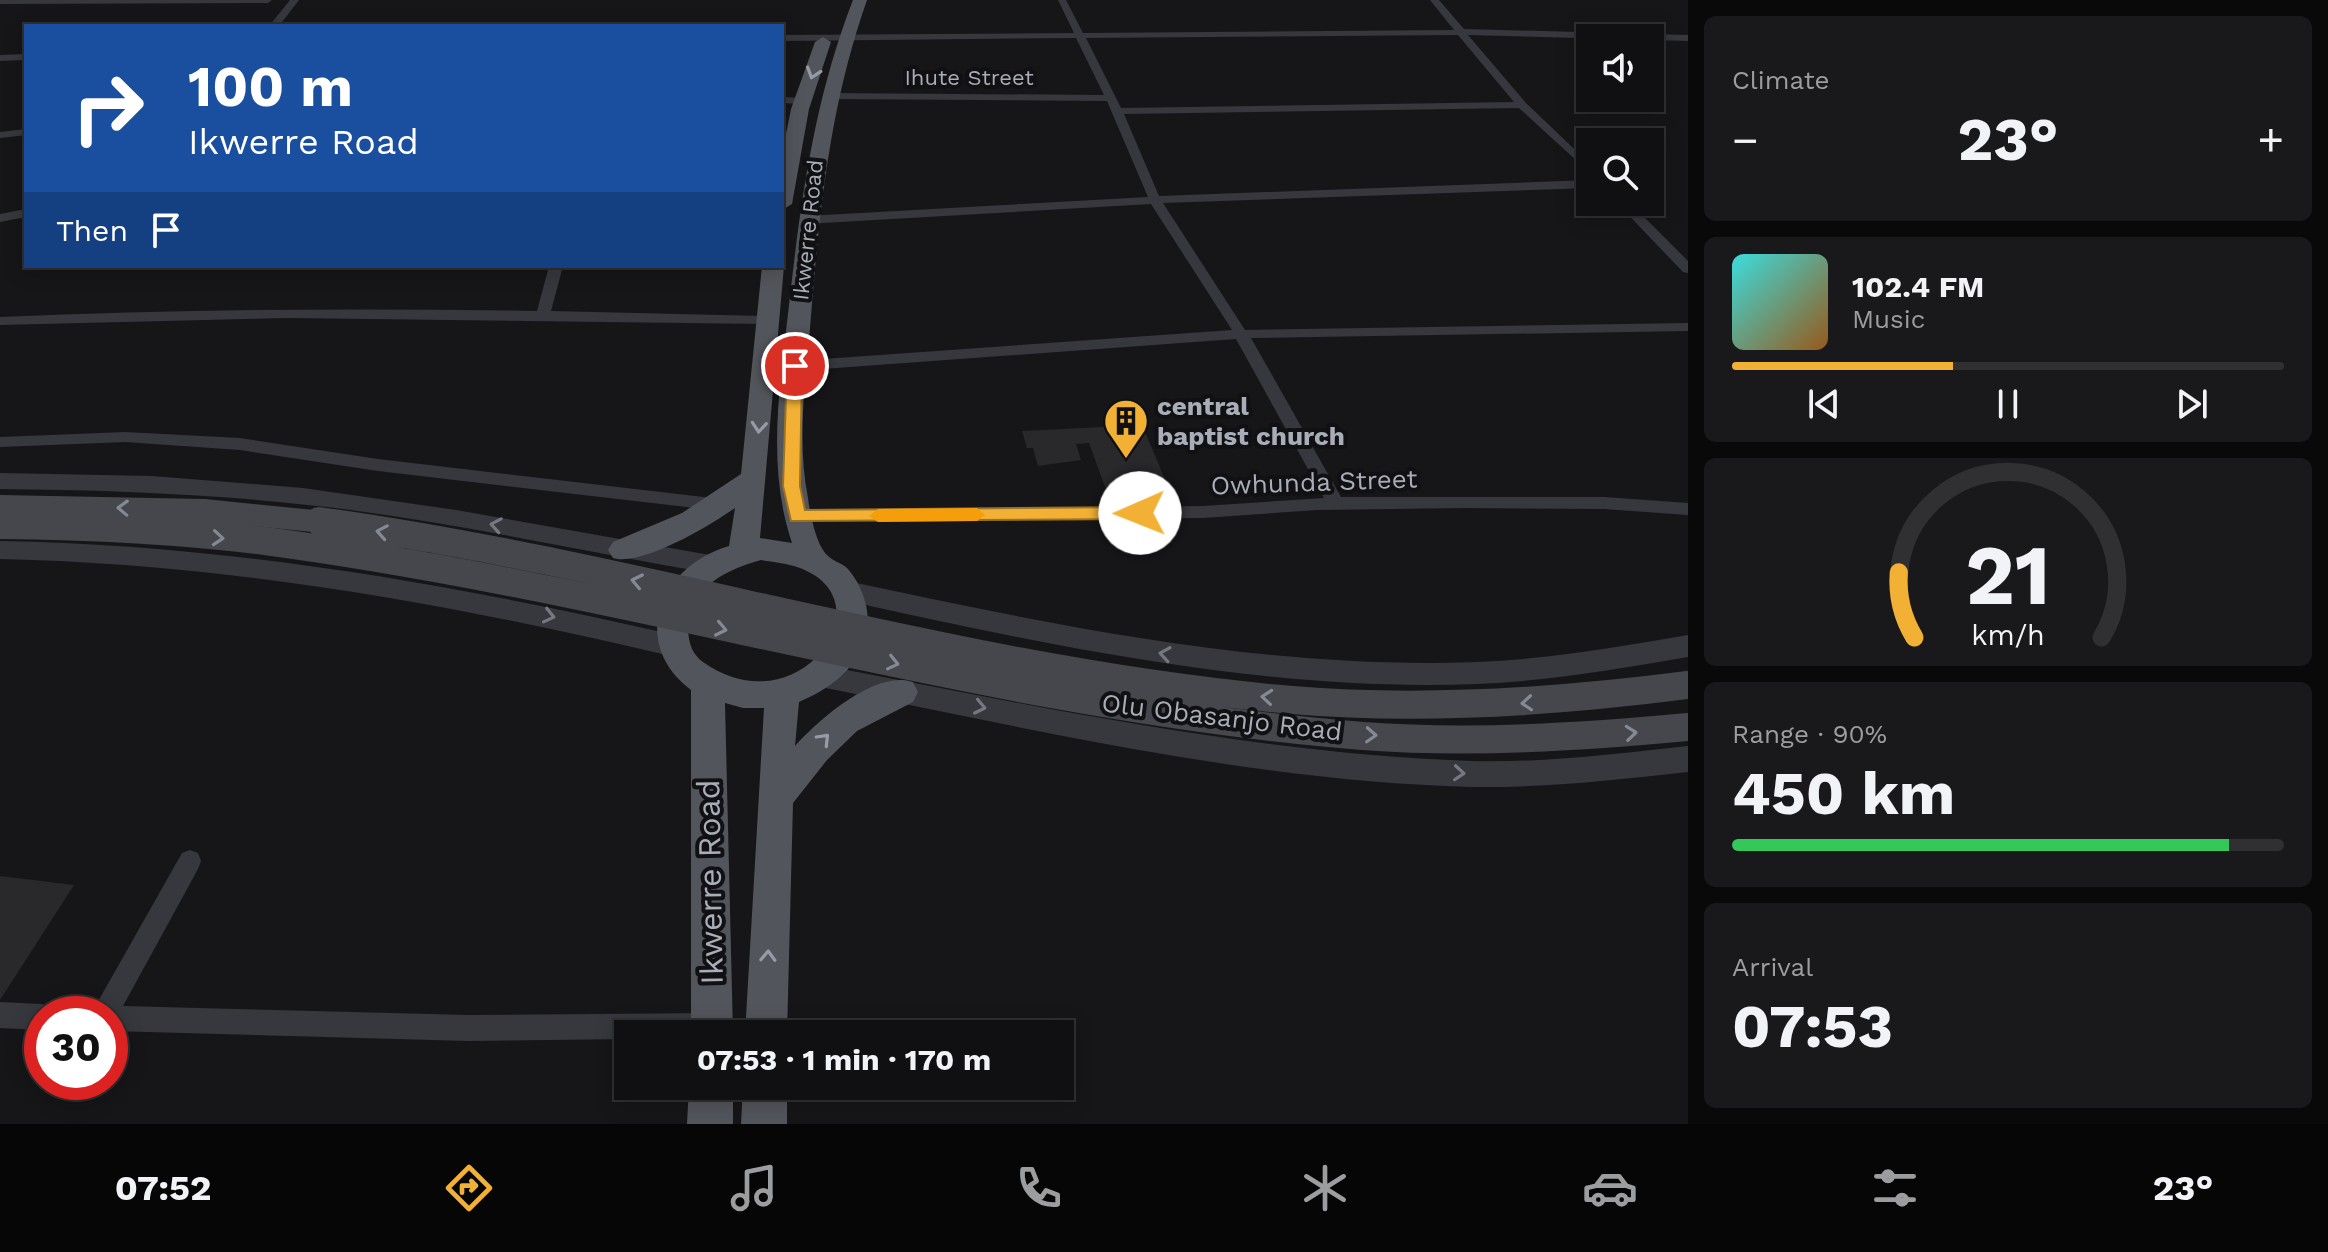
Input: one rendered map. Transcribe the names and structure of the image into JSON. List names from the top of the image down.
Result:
{
  "streets": {
    "main road": ["Ikwerre Road", "Olu Obasanjo Road"],
    "street": ["Ihute Street", "Owhunda Street"]
  },
  "crossings": [
    ["Ihute Street", "Ikwerre Road"],
    ["Ikwerre Road", "Owhunda Street"]
  ],
  "places": {
    "building": ["central baptist church"]
  },
  "page": {
    "tile": [
      "Climate",
      ["Range · 90%", "450 km"],
      ["Arrival", "07:53"]
    ],
    "turn": ["100 m", "Ikwerre Road"],
    "heat": ["−", "23°", "+"],
    "then": "Then",
    "song": ["102.4 FM", "Music"],
    "limit": "30",
    "trip": "07:53 · 1 min · 170 m",
    "tabs": ["07:52", "23°"],
    "gauge": ["21", "km/h"]
  }
}
